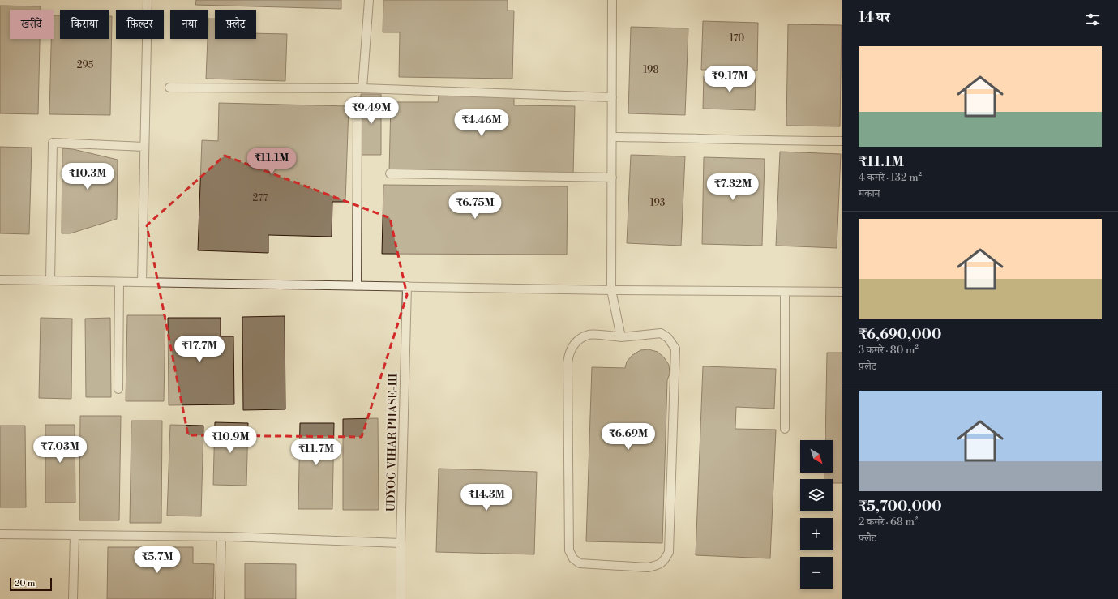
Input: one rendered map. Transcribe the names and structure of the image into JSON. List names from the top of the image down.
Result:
{
  "streets": {
    "lane": ["UDYOG VIHAR PHASE-III"]
  },
  "house_numbers": [
    "170",
    "295",
    "198",
    "277",
    "193"
  ],
  "scale_bar": "20 m",
  "north": "bottom right",
  "page": {
    "heading": "14 घर",
    "chip": [
      "खरीदें",
      "किराया",
      "फ़िल्टर",
      "नया",
      "फ़्लैट"
    ],
    "list": [
      {
        "name": "₹11.1M",
        "note": "4 कमरे · 132 m² · मकान"
      },
      {
        "name": "₹6,690,000",
        "note": "3 कमरे · 80 m² · फ़्लैट"
      },
      {
        "name": "₹5,700,000",
        "note": "2 कमरे · 68 m² · फ़्लैट"
      }
    ],
    "price": [
      "₹9.17M",
      "₹9.49M",
      "₹4.46M",
      "₹11.1M",
      "₹10.3M",
      "₹7.32M",
      "₹6.75M",
      "₹17.7M",
      "₹6.69M",
      "₹10.9M",
      "₹7.03M",
      "₹11.7M",
      "₹14.3M",
      "₹5.7M"
    ],
    "map_buttons": ["+", "−"],
    "scale": "20 m"
  }
}
